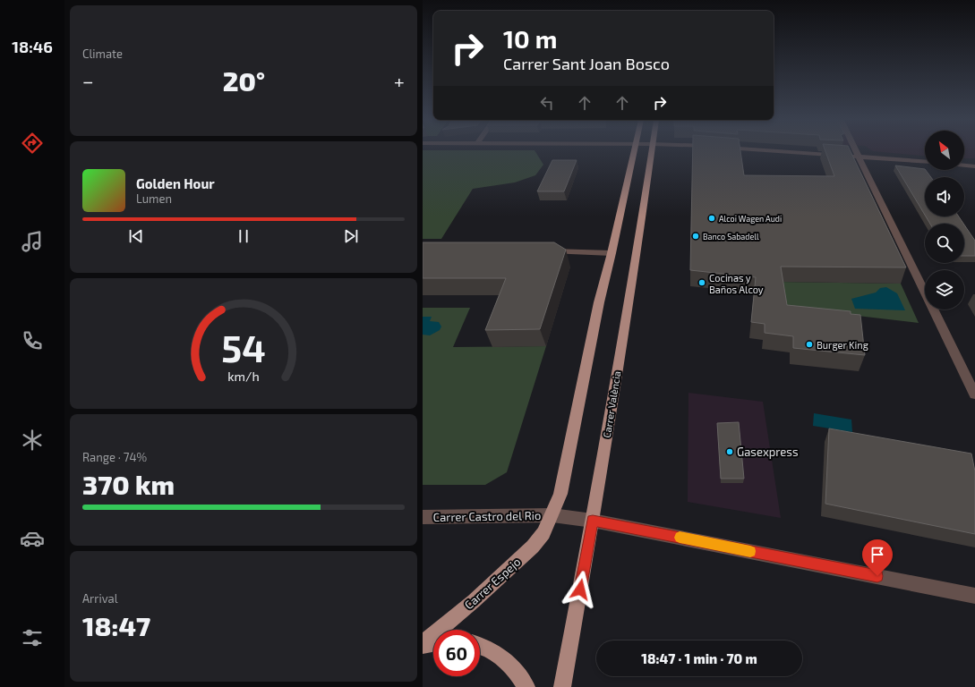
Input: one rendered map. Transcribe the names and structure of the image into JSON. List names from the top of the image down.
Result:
{
  "streets": {
    "main road": ["Carrer València", "Carrer Espejo"],
    "street": ["Carrer Castro del Rio"]
  },
  "crossings": [
    ["Carrer València", "Carrer Castro del Rio"],
    ["Carrer Castro del Rio", "Carrer Espejo"]
  ],
  "places": [
    "Alcoi Wagen Audi",
    "Banco Sabadell",
    "Cocinas y Baños Alcoy",
    "Burger King",
    "Gasexpress"
  ],
  "north": "top left",
  "page": {
    "tabs": "18:46",
    "tile": [
      "Climate",
      ["Range · 74%", "370 km"],
      ["Arrival", "18:47"]
    ],
    "turn": ["10 m", "Carrer Sant Joan Bosco"],
    "heat": ["−", "20°", "+"],
    "song": ["Golden Hour", "Lumen"],
    "limit": "60",
    "trip": "18:47 · 1 min · 70 m",
    "gauge": ["54", "km/h"]
  }
}
